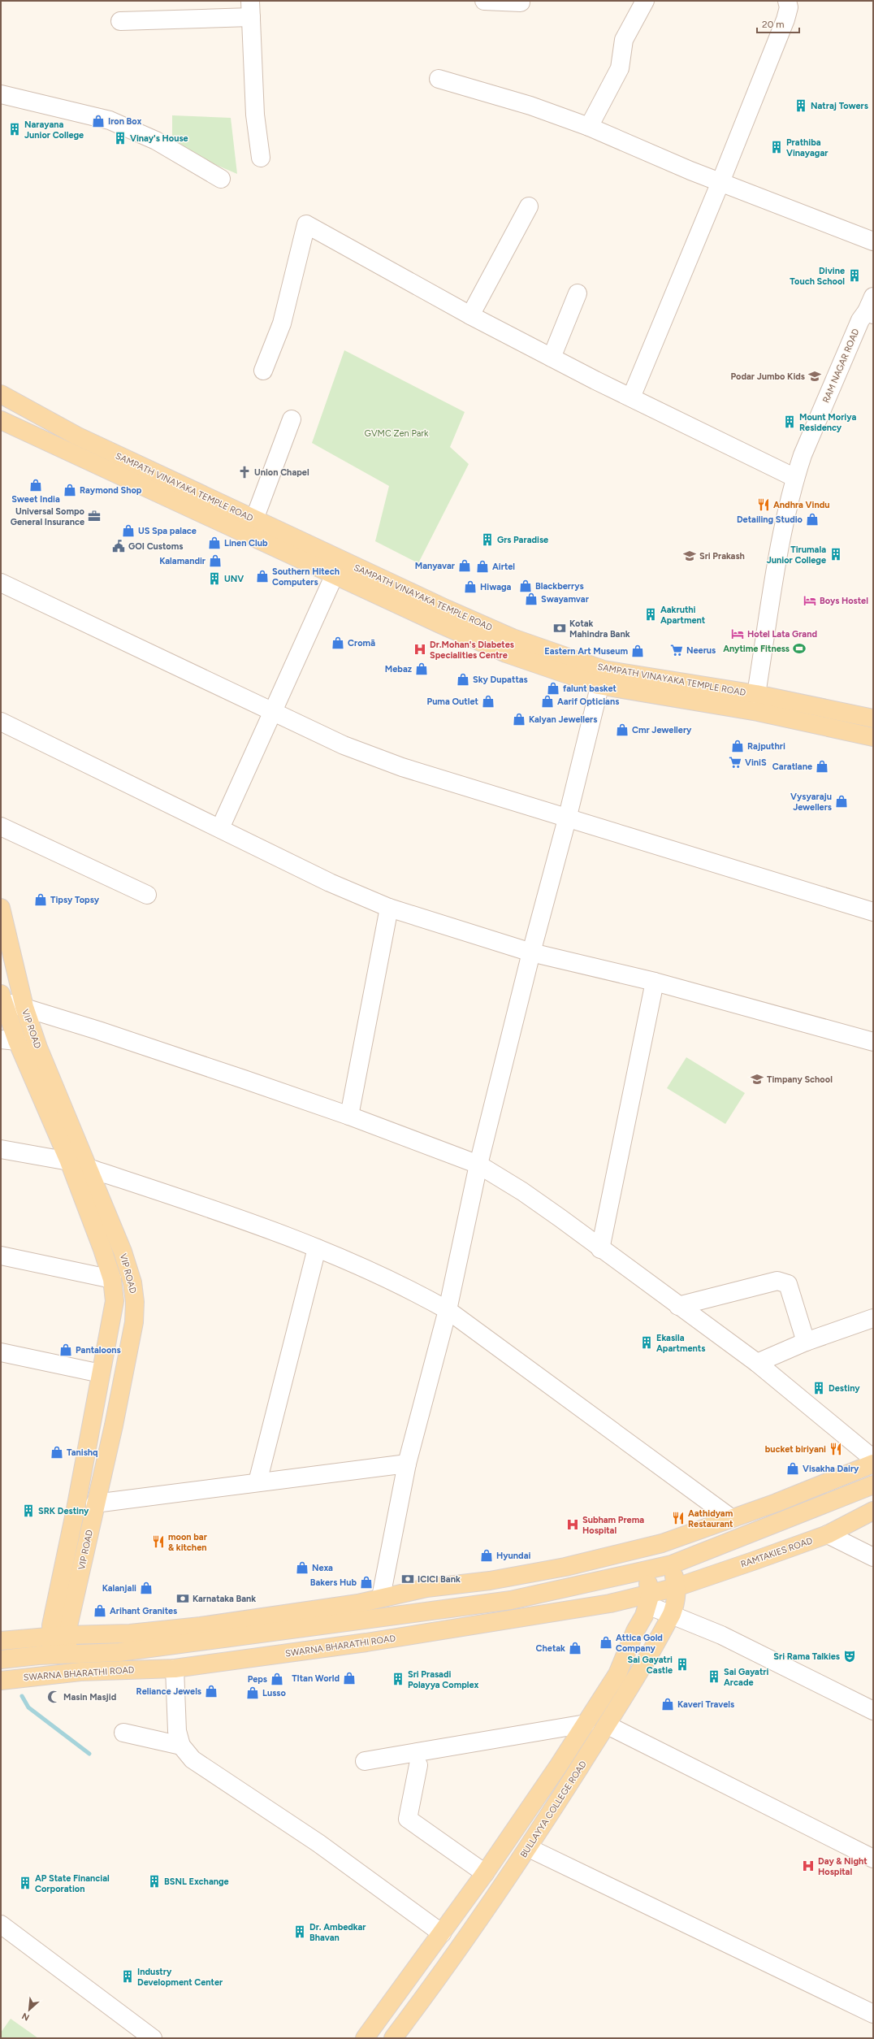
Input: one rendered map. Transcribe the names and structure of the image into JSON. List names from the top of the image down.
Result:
{
  "streets": {
    "main road": [
      "SAMPATH VINAYAKA TEMPLE ROAD",
      "VIP ROAD",
      "RAMTAKIES ROAD",
      "SWARNA BHARATHI ROAD",
      "BULLAYYA COLLEGE ROAD"
    ],
    "street": ["RAM NAGAR ROAD"]
  },
  "crossings": [
    ["RAM NAGAR ROAD", "SAMPATH VINAYAKA TEMPLE ROAD"],
    ["VIP ROAD", "SWARNA BHARATHI ROAD"],
    ["RAMTAKIES ROAD", "SWARNA BHARATHI ROAD"],
    ["RAMTAKIES ROAD", "BULLAYYA COLLEGE ROAD"],
    ["SWARNA BHARATHI ROAD", "BULLAYYA COLLEGE ROAD"]
  ],
  "parks": ["GVMC Zen Park"],
  "places": {
    "building": [
      "Natraj Towers",
      "Narayana Junior College",
      "Vinay's House",
      "Prathiba Vinayagar",
      "Divine Touch School",
      "Mount Moriya Residency",
      "Grs Paradise",
      "Tirumala Junior College",
      "UNV",
      "Aakruthi Apartment",
      "Ekasila Apartments",
      "Destiny",
      "SRK Destiny",
      "Sai Gayatri Castle",
      "Sai Gayatri Arcade",
      "Sri Prasadi Polayya Complex",
      "BSNL Exchange",
      "AP State Financial Corporation",
      "Dr. Ambedkar Bhavan",
      "Industry Development Center"
    ],
    "shop": [
      "Iron Box",
      "Sweet India",
      "Raymond Shop",
      "Detailing Studio",
      "US Spa palace",
      "Linen Club",
      "Kalamandir",
      "Manyavar",
      "Airtel",
      "Southern Hitech Computers",
      "Blackberrys",
      "Hiwaga",
      "Swayamvar",
      "Cromā",
      "Eastern Art Museum",
      "Mebaz",
      "Sky Dupattas",
      "falunt basket",
      "Puma Outlet",
      "Aarif Opticians",
      "Kalyan Jewellers",
      "Cmr Jewellery",
      "Rajputhri",
      "Caratlane",
      "Vysyaraju Jewellers",
      "Tipsy Topsy",
      "Pantaloons",
      "Tanishq",
      "Visakha Dairy",
      "Hyundai",
      "Nexa",
      "Bakers Hub",
      "Kalanjali",
      "Arihant Granites",
      "Attica Gold Company",
      "Chetak",
      "TItan World",
      "Peps",
      "Reliance Jewels",
      "Lusso",
      "Kaveri Travels"
    ],
    "school or university": ["Podar Jumbo Kids", "Sri Prakash", "Timpany School"],
    "church": ["Union Chapel"],
    "restaurant": [
      "Andhra Vindu",
      "bucket biriyani",
      "Aathidyam Restaurant",
      "moon bar & kitchen"
    ],
    "office": ["Universal Sompo General Insurance"],
    "public building": ["GOI Customs"],
    "hotel": ["Boys Hostel", "Hotel Lata Grand"],
    "bank": ["Kotak Mahindra Bank", "ICICI Bank", "Karnataka Bank"],
    "sports": ["Anytime Fitness"],
    "hospital": ["Dr.Mohan's Diabetes Specialities Centre", "Subham Prema Hospital", "Day & Night Hospital"],
    "supermarket": ["Neerus", "ViniS"],
    "theatre": ["Sri Rama Talkies"],
    "mosque": ["Masin Masjid"]
  },
  "scale_bar": "20 m",
  "north": "bottom left"
}
